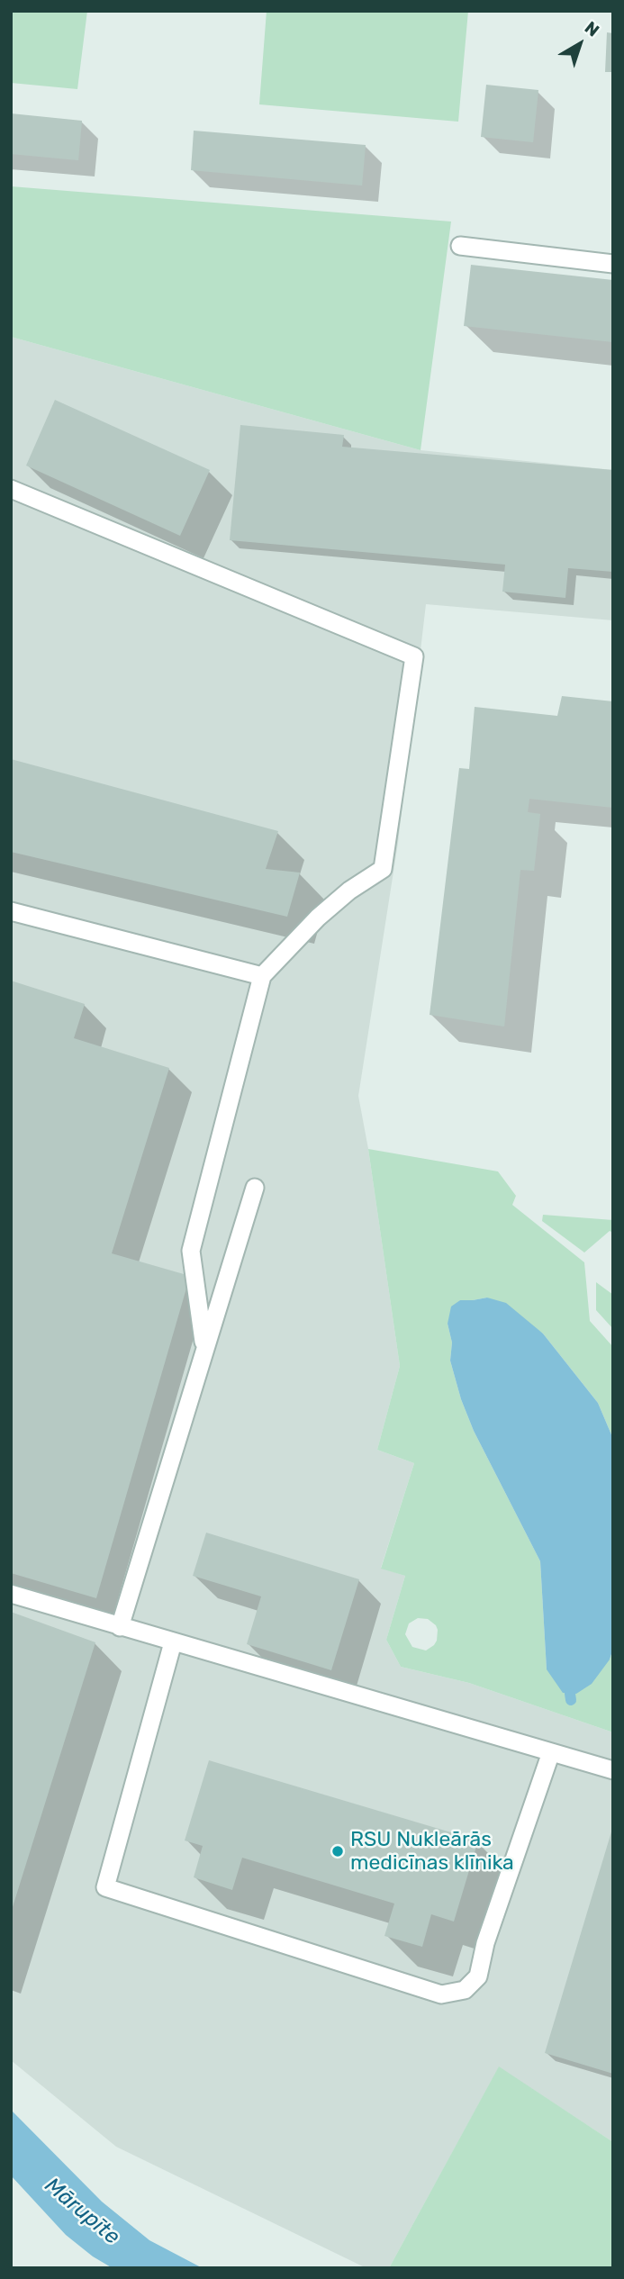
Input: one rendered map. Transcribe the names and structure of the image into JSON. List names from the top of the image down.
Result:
{
  "water": ["Mārupīte"],
  "places": ["RSU Nukleārās medicīnas klīnika"],
  "north": "top right"
}
